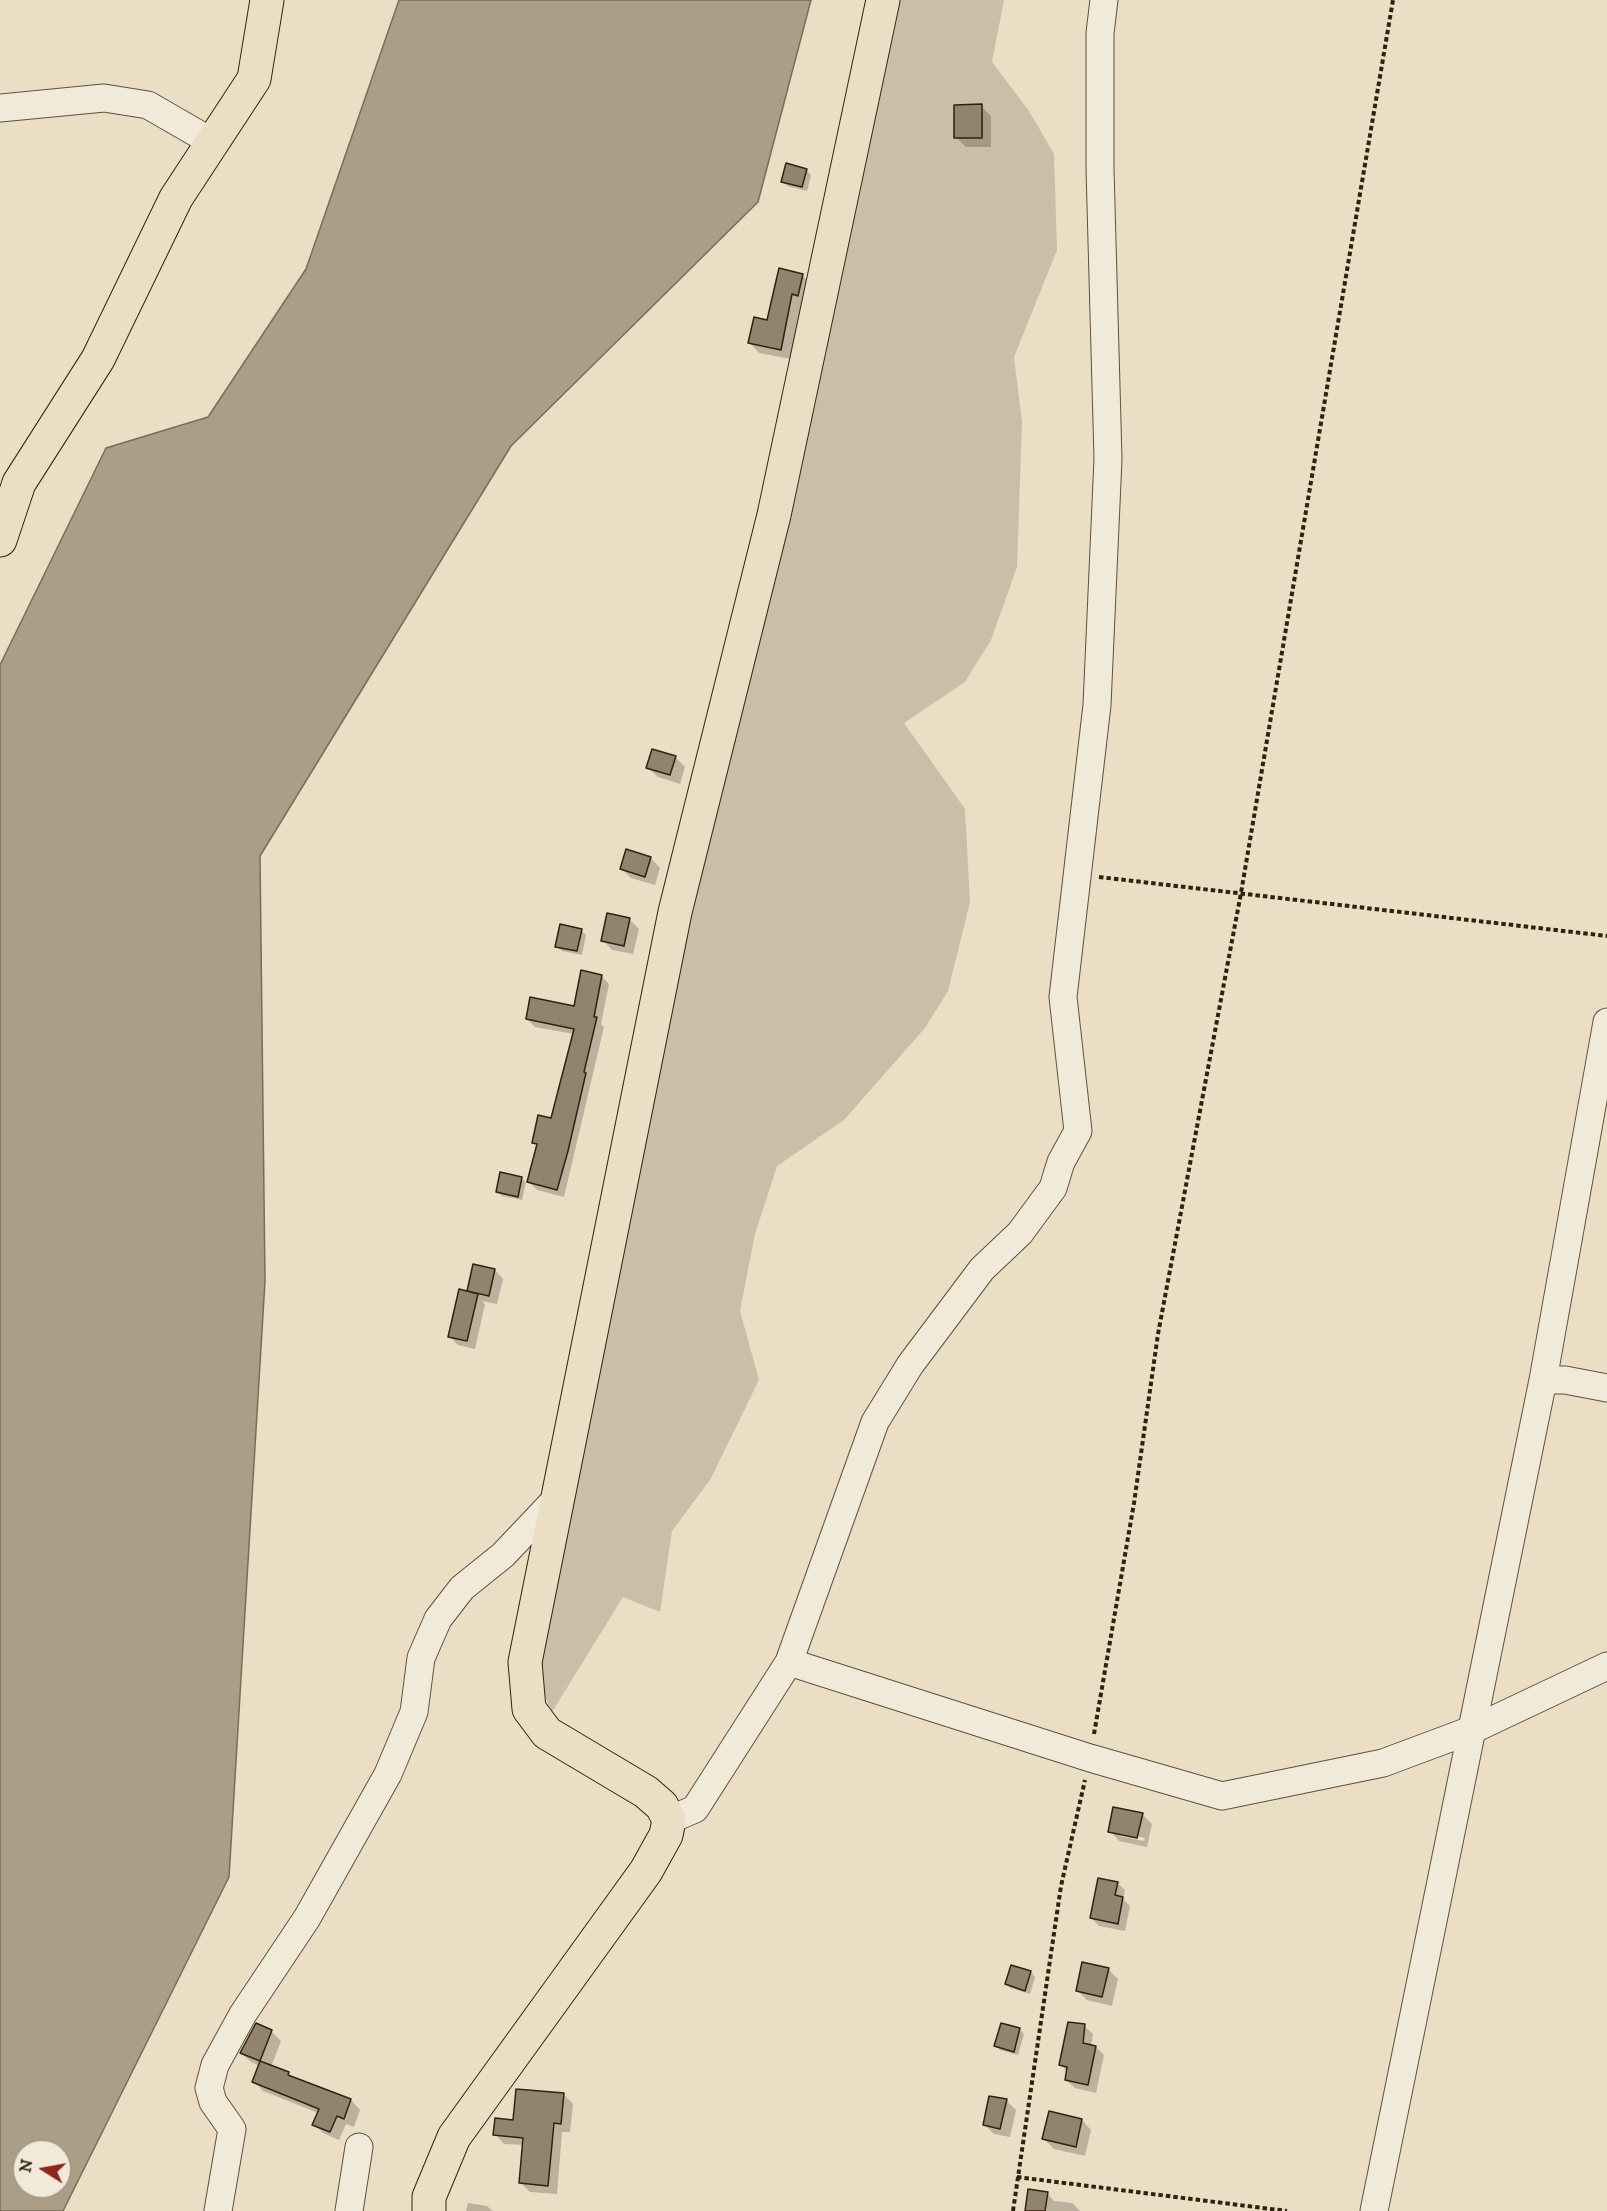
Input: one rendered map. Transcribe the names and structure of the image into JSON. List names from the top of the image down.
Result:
{
  "north": "left"
}
